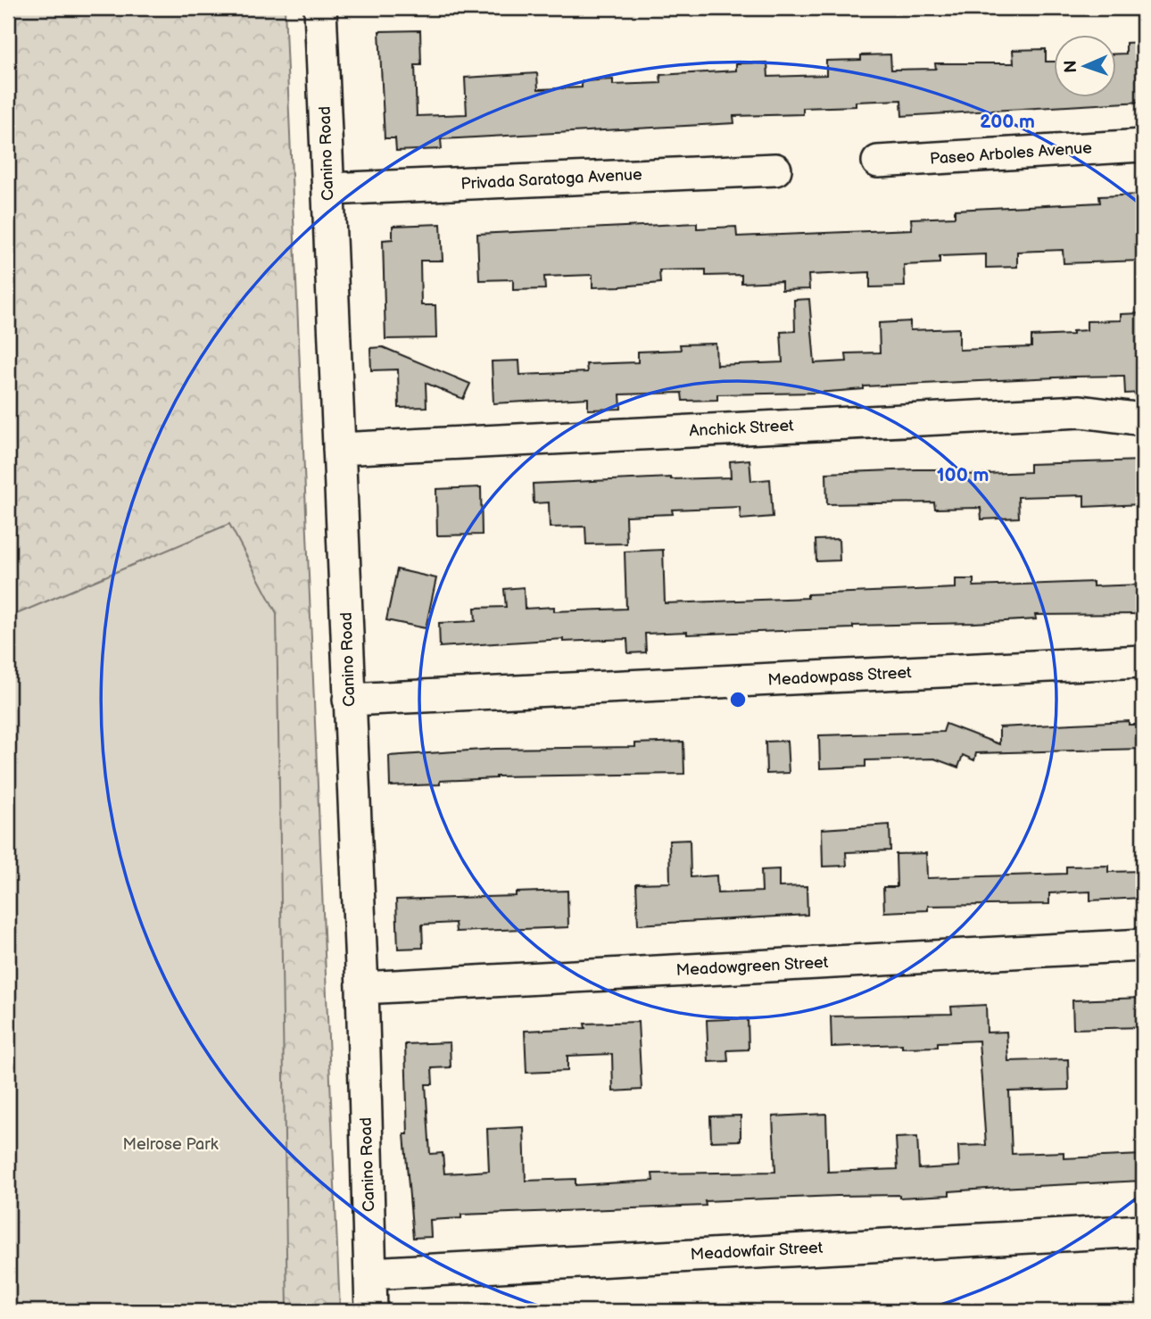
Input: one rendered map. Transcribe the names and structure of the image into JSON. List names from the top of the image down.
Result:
{
  "streets": {
    "street": [
      "Canino Road",
      "Paseo Arboles Avenue",
      "Privada Saratoga Avenue",
      "Anchick Street",
      "Meadowpass Street",
      "Meadowgreen Street",
      "Meadowfair Street"
    ]
  },
  "crossings": [
    ["Canino Road", "Privada Saratoga Avenue"],
    ["Canino Road", "Anchick Street"],
    ["Canino Road", "Meadowpass Street"],
    ["Canino Road", "Meadowgreen Street"],
    ["Canino Road", "Meadowfair Street"]
  ],
  "parks": ["Melrose Park"],
  "north": "left",
  "rings": ["200 m", "100 m"]
}
